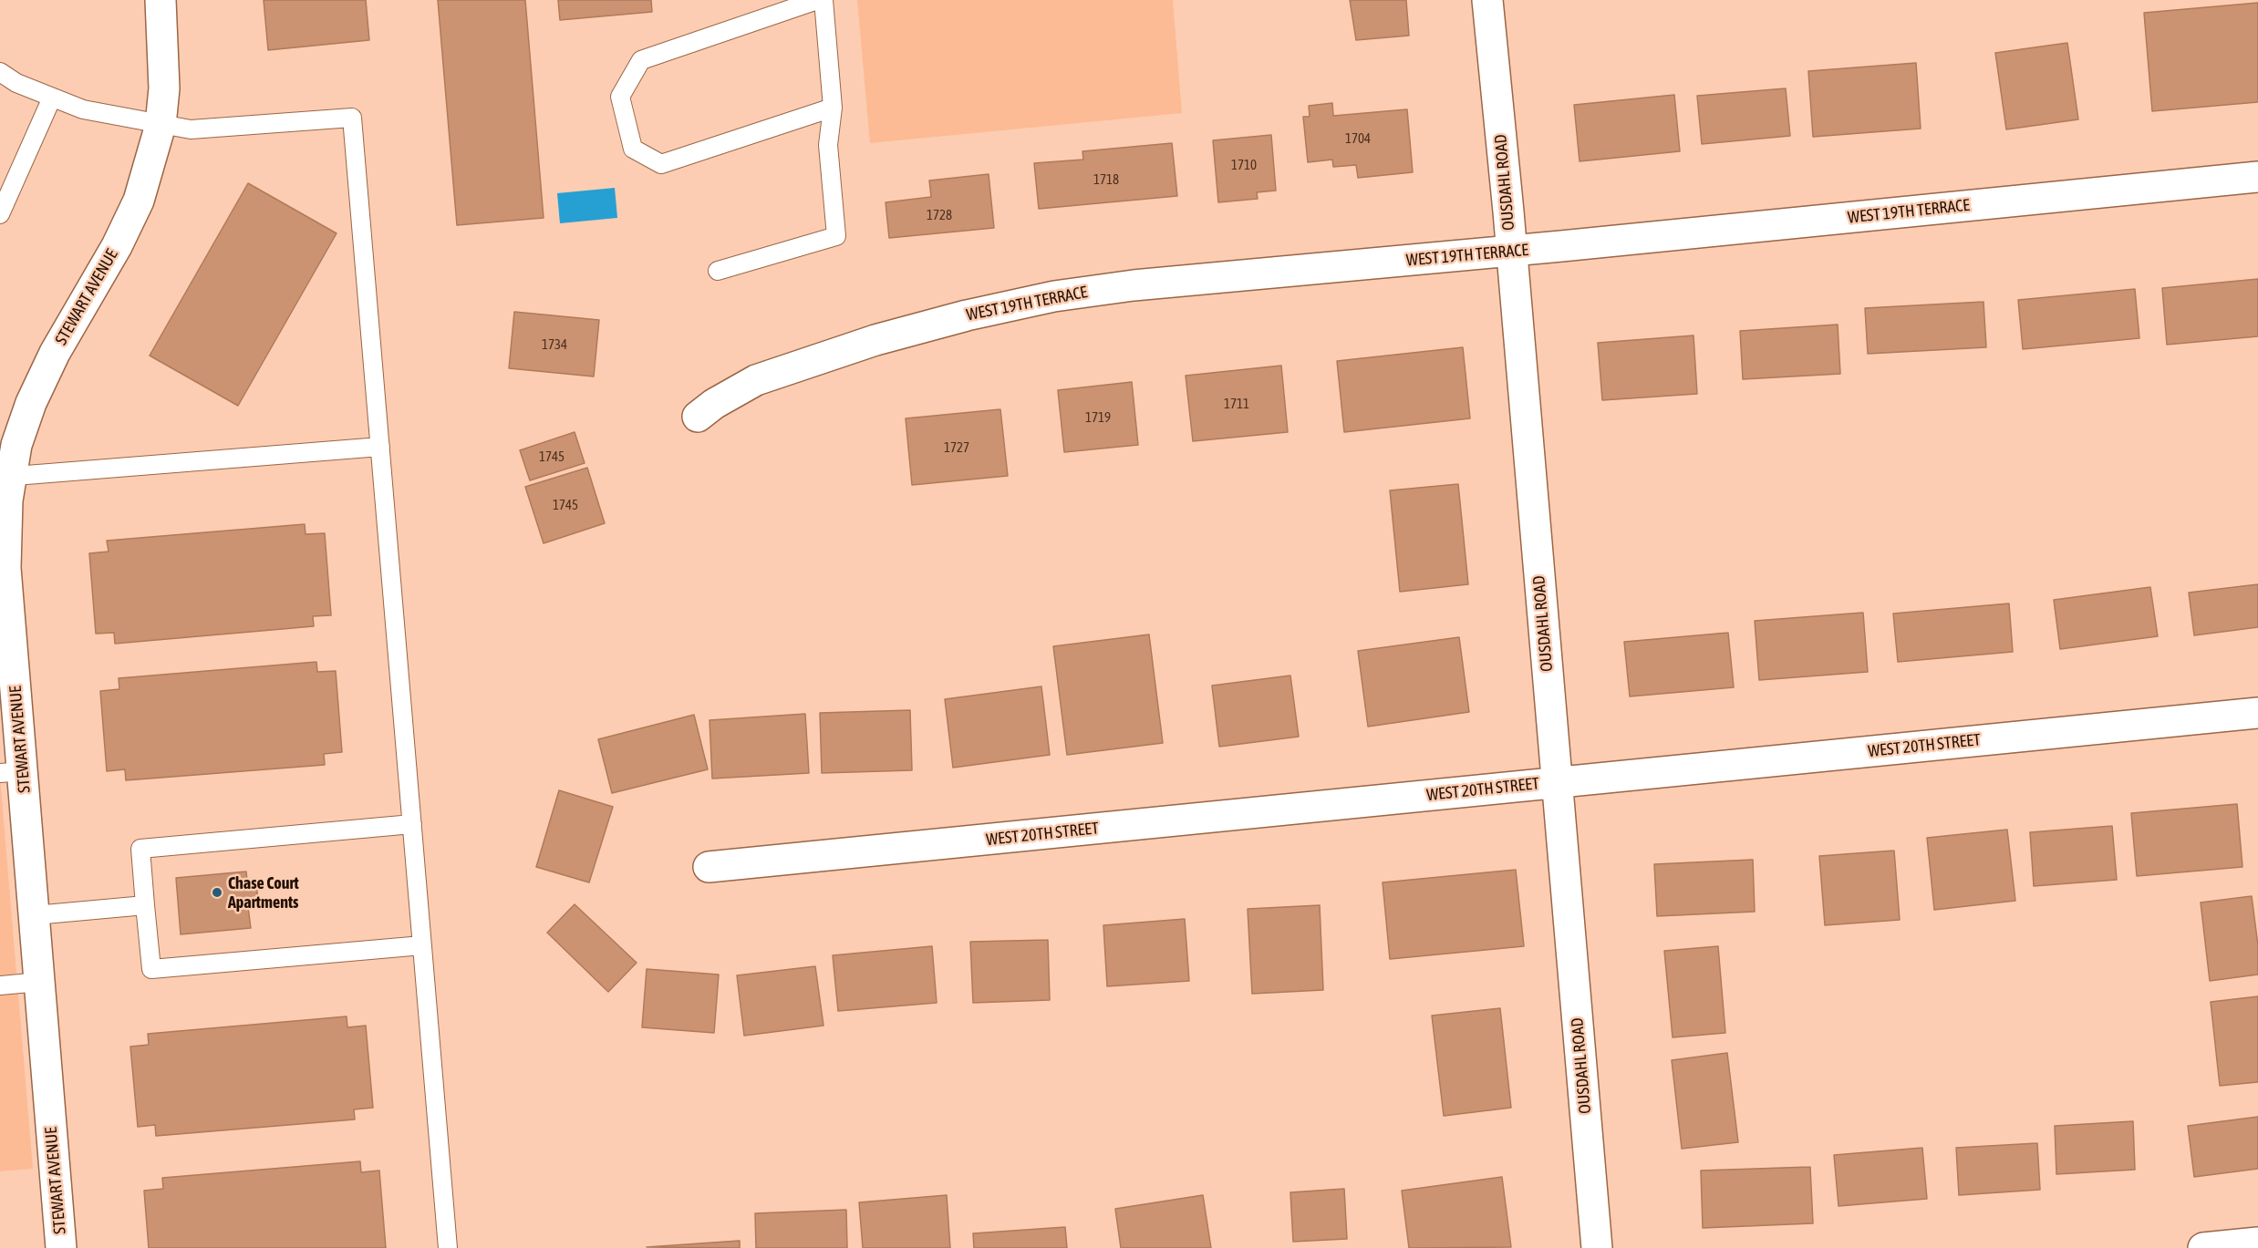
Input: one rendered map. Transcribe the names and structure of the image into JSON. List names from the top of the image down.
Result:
{
  "streets": {
    "street": [
      "OUSDAHL ROAD",
      "WEST 19TH TERRACE",
      "STEWART AVENUE",
      "WEST 20TH STREET"
    ]
  },
  "crossings": [
    ["OUSDAHL ROAD", "WEST 19TH TERRACE"],
    ["OUSDAHL ROAD", "WEST 20TH STREET"]
  ],
  "places": ["Chase Court Apartments"],
  "house_numbers": [
    "1704",
    "1710",
    "1718",
    "1728",
    "1734",
    "1711",
    "1719",
    "1727",
    "1745",
    "1745"
  ]
}
